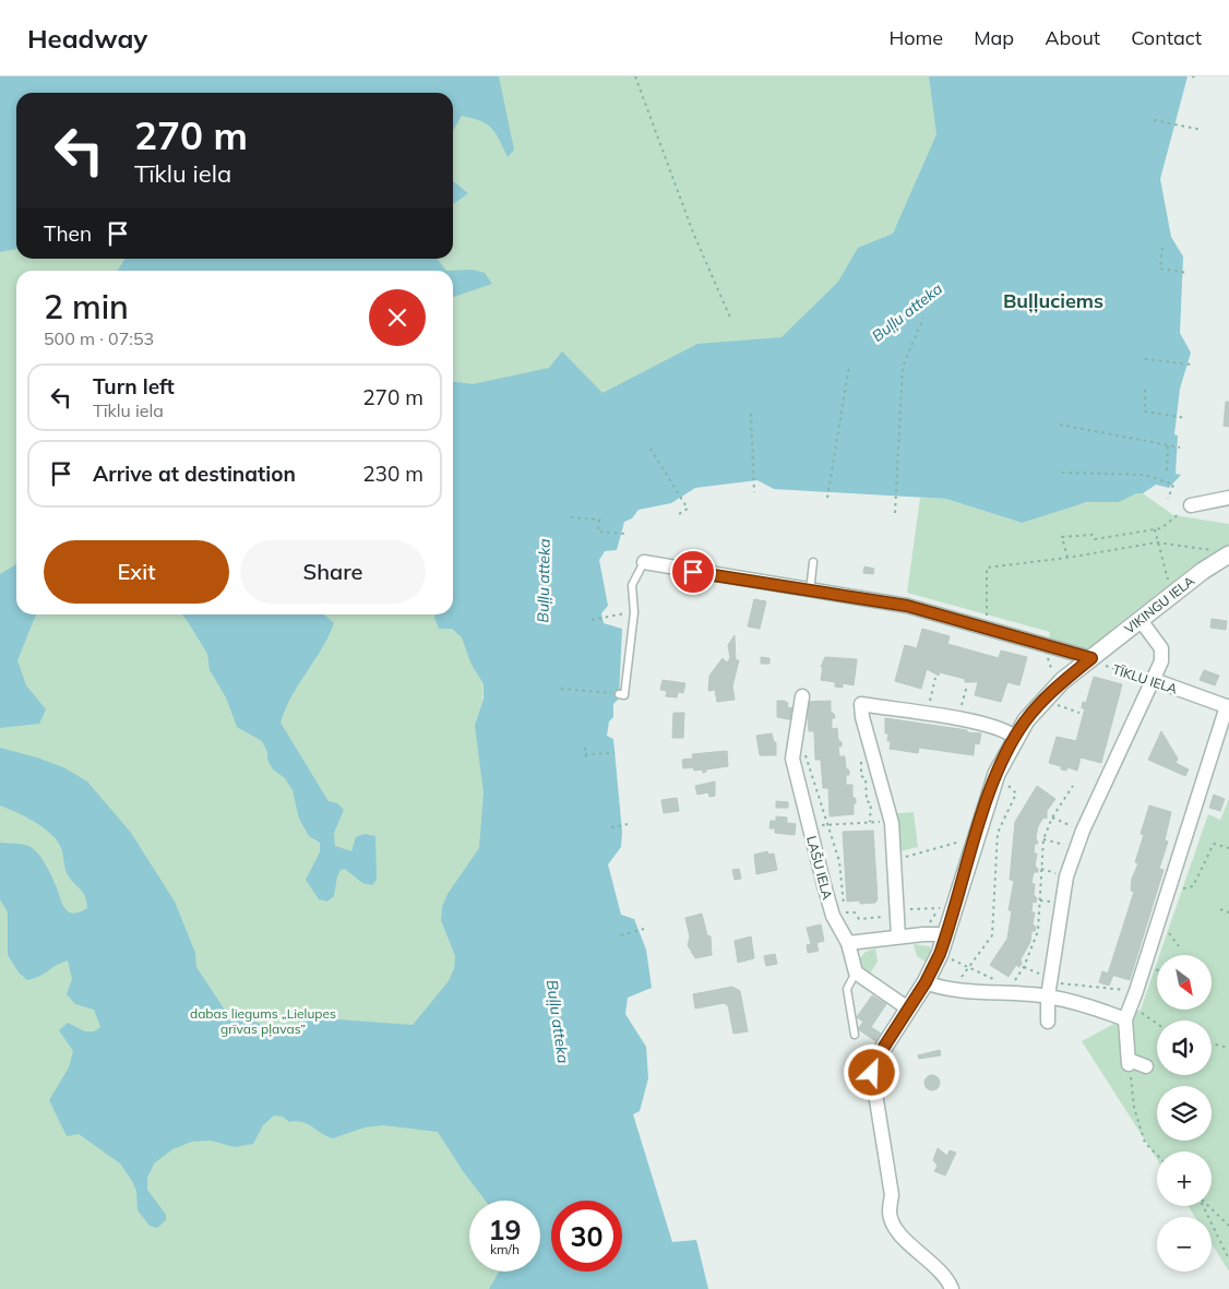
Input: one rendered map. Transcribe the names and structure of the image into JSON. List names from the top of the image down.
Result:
{
  "streets": {
    "street": ["VIKINGU IELA", "TĪKLU IELA", "LAŠU IELA"]
  },
  "crossings": [
    ["VIKINGU IELA", "TĪKLU IELA"]
  ],
  "districts": ["Buļļuciems"],
  "water": ["Buļļu atteka"],
  "parks": ["dabas liegums „Lielupes grīvas pļavas”"],
  "north": "bottom right",
  "page": {
    "header": "Headway",
    "nav": [
      "Home",
      "Map",
      "About",
      "Contact"
    ],
    "turn": ["270 m", "Tīklu iela"],
    "then": "Then",
    "heading": ["2 min", "500 m · 07:53"],
    "list": [
      {
        "name": "Turn left",
        "note": "Tīklu iela",
        "value": "270 m"
      },
      {
        "name": "Arrive at destination",
        "value": "230 m"
      }
    ],
    "buttons": ["Exit", "Share"],
    "map_buttons": ["+", "−"],
    "speed": "19 km/h",
    "limit": "30"
  }
}
